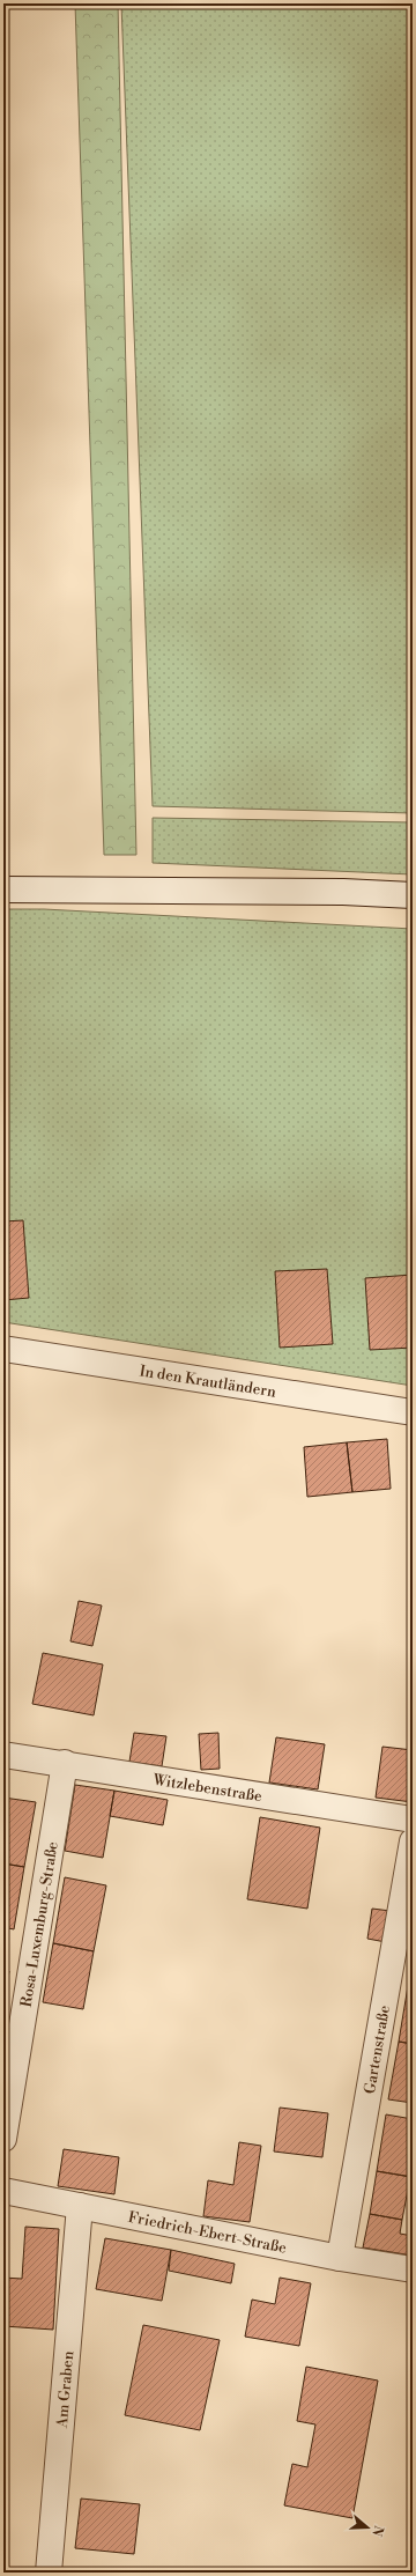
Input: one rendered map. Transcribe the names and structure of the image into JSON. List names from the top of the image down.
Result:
{
  "streets": {
    "street": [
      "In den Krautländern",
      "Witzlebenstraße",
      "Rosa-Luxemburg-Straße",
      "Gartenstraße",
      "Friedrich-Ebert-Straße",
      "Am Graben"
    ]
  },
  "crossings": [
    ["Witzlebenstraße", "Rosa-Luxemburg-Straße"],
    ["Gartenstraße", "Friedrich-Ebert-Straße"],
    ["Friedrich-Ebert-Straße", "Am Graben"]
  ],
  "north": "right"
}
